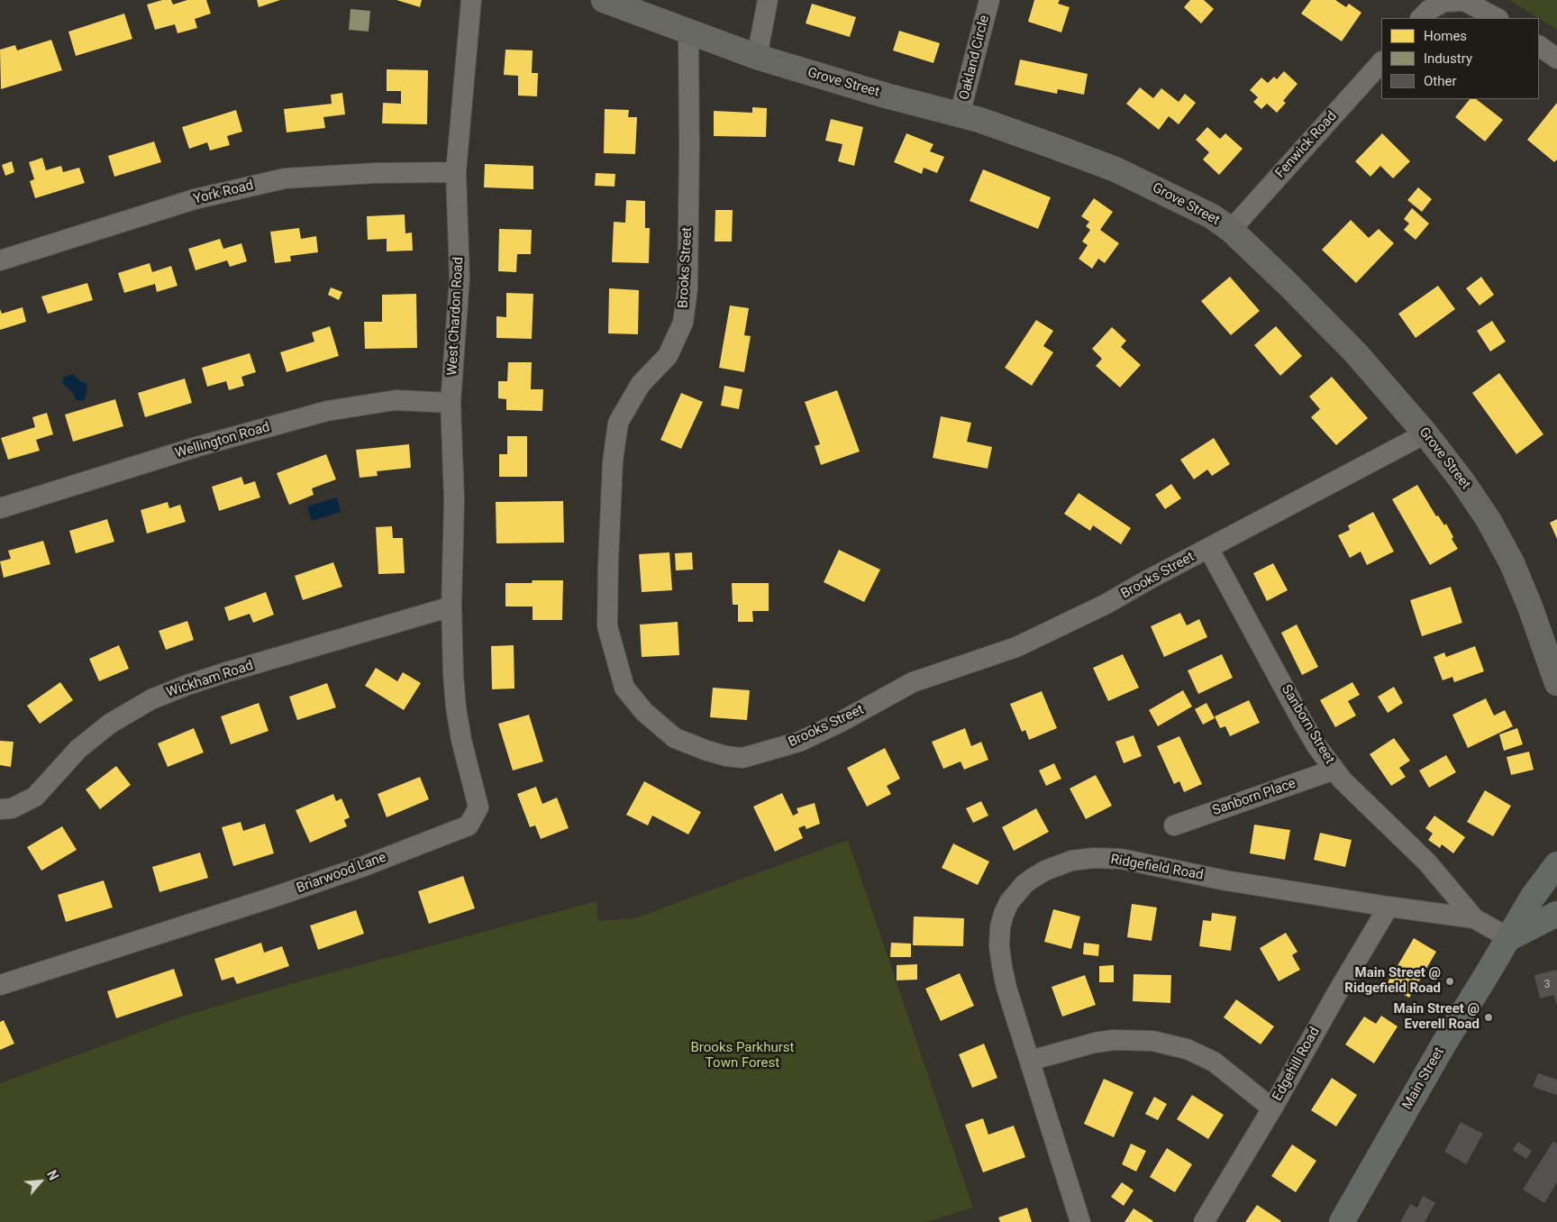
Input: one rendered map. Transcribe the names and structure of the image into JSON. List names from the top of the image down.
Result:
{
  "streets": {
    "main road": ["Main Street"],
    "street": [
      "Oakland Circle",
      "Grove Street",
      "Fenwick Road",
      "York Road",
      "Brooks Street",
      "West Chardon Road",
      "Wellington Road",
      "Wickham Road",
      "Sanborn Street",
      "Sanborn Place",
      "Ridgefield Road",
      "Briarwood Lane",
      "Edgehill Road"
    ]
  },
  "crossings": [
    ["Oakland Circle", "Grove Street"],
    ["Grove Street", "Fenwick Road"],
    ["Grove Street", "Brooks Street"],
    ["York Road", "West Chardon Road"],
    ["Brooks Street", "Sanborn Street"],
    ["West Chardon Road", "Wellington Road"],
    ["West Chardon Road", "Wickham Road"],
    ["West Chardon Road", "Briarwood Lane"],
    ["Wickham Road", "Briarwood Lane"],
    ["Sanborn Street", "Sanborn Place"],
    ["Sanborn Street", "Ridgefield Road"],
    ["Ridgefield Road", "Edgehill Road"],
    ["Ridgefield Road", "Main Street"]
  ],
  "parks": ["Brooks Parkhurst Town Forest"],
  "places": ["Main Street @ Ridgefield Road", "Main Street @ Everell Road"],
  "house_numbers": ["3"],
  "legend": ["Homes", "Industry", "Other"],
  "north": "top right"
}
